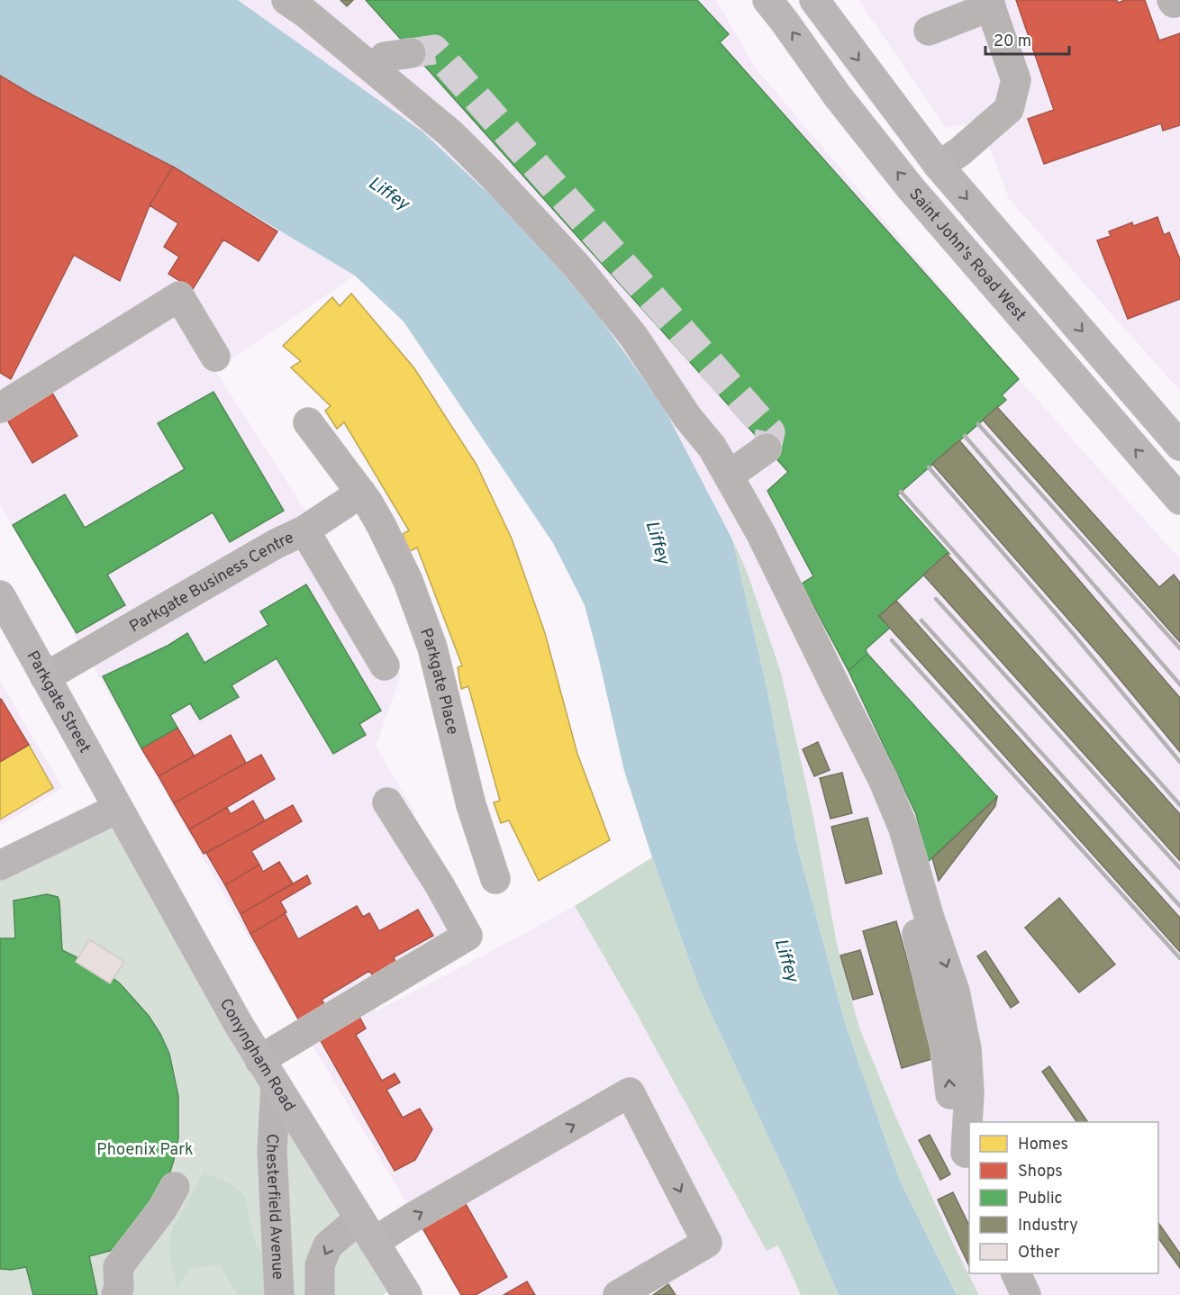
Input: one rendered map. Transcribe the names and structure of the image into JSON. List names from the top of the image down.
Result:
{
  "streets": {
    "main road": ["Saint John's Road West", "Parkgate Street", "Conyngham Road"],
    "street": ["Parkgate Business Centre", "Parkgate Place", "Chesterfield Avenue"]
  },
  "crossings": [
    ["Parkgate Business Centre", "Parkgate Street"],
    ["Parkgate Street", "Conyngham Road"],
    ["Conyngham Road", "Chesterfield Avenue"]
  ],
  "water": ["Liffey"],
  "parks": ["Phoenix Park"],
  "legend": [
    "Homes",
    "Shops",
    "Public",
    "Industry",
    "Other"
  ],
  "scale_bar": "20 m"
}
